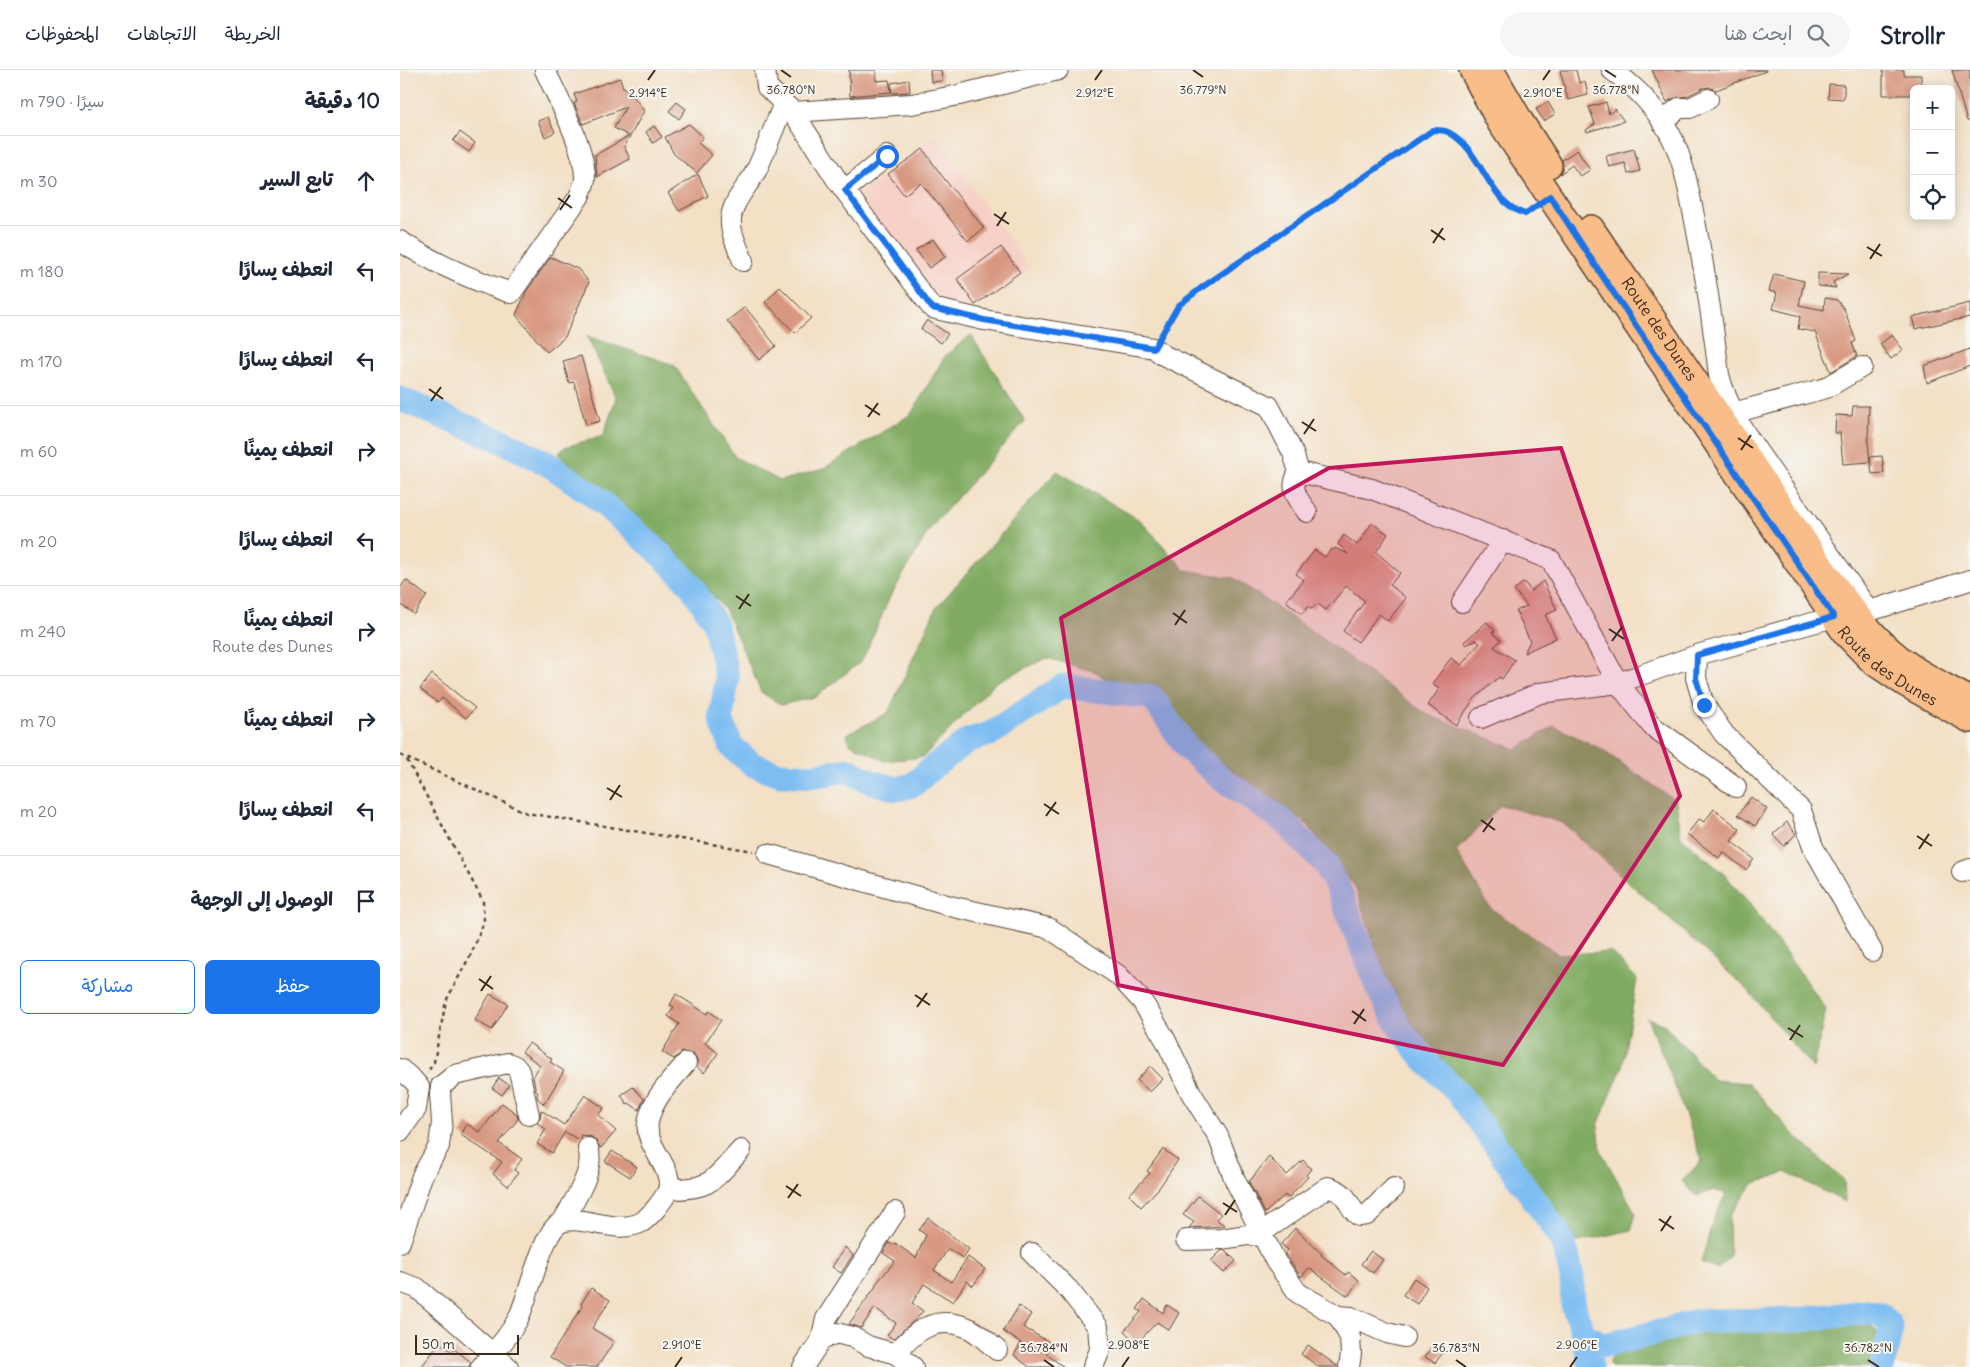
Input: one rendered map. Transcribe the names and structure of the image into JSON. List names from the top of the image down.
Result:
{
  "streets": {
    "main road": ["Route des Dunes"]
  },
  "scale_bar": "50 m",
  "page": {
    "header": "Strollr",
    "search": "ابحث هنا",
    "nav": ["الخريطة", "الاتجاهات", "المحفوظات"],
    "heading": ["10 دقيقة", "سيرًا · 790 m"],
    "map_buttons": ["+", "−"],
    "list": [
      ["تابع السير", "30 m"],
      ["انعطف يسارًا", "180 m"],
      ["انعطف يسارًا", "170 m"],
      ["انعطف يمينًا", "60 m"],
      ["انعطف يسارًا", "20 m"],
      ["انعطف يمينًا", "Route des Dunes", "240 m"],
      ["انعطف يمينًا", "70 m"],
      ["انعطف يسارًا", "20 m"],
      "الوصول إلى الوجهة"
    ],
    "buttons": ["حفظ", "مشاركة"],
    "scale": "50 m"
  },
  "coordinates": [
    "36.780°N",
    "36.779°N",
    "36.778°N",
    "2.914°E",
    "2.912°E",
    "2.910°E",
    "2.908°E",
    "2.906°E",
    "36.784°N",
    "36.783°N",
    "36.782°N"
  ]
}
